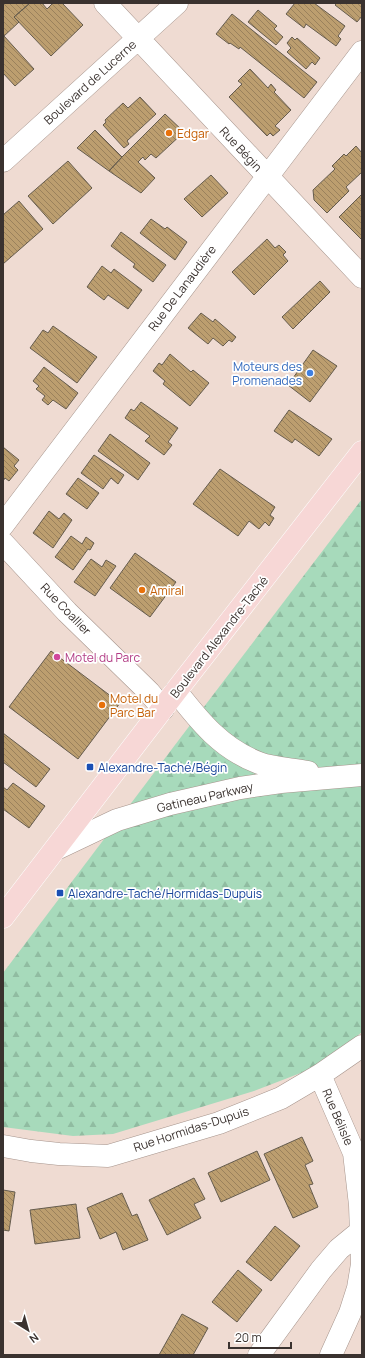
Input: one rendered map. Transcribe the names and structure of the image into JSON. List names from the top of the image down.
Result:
{
  "streets": {
    "main road": ["Boulevard Alexandre-Taché"],
    "street": [
      "Boulevard de Lucerne",
      "Rue Bégin",
      "Rue De Lanaudière",
      "Rue Coallier",
      "Gatineau Parkway",
      "Rue Bélisle",
      "Rue Hormidas-Dupuis"
    ]
  },
  "crossings": [
    ["Boulevard de Lucerne", "Rue Bégin"],
    ["Rue Bégin", "Rue De Lanaudière"],
    ["Rue Coallier", "Boulevard Alexandre-Taché"],
    ["Boulevard Alexandre-Taché", "Gatineau Parkway"],
    ["Rue Bélisle", "Rue Hormidas-Dupuis"]
  ],
  "places": {
    "other": [
      "Edgar",
      "Moteurs des Promenades",
      "Amiral",
      "Motel du Parc",
      "Motel du Parc Bar"
    ],
    "transit": ["Alexandre-Taché/Bégin", "Alexandre-Taché/Hormidas-Dupuis"]
  },
  "scale_bar": "20 m",
  "north": "bottom right"
}
